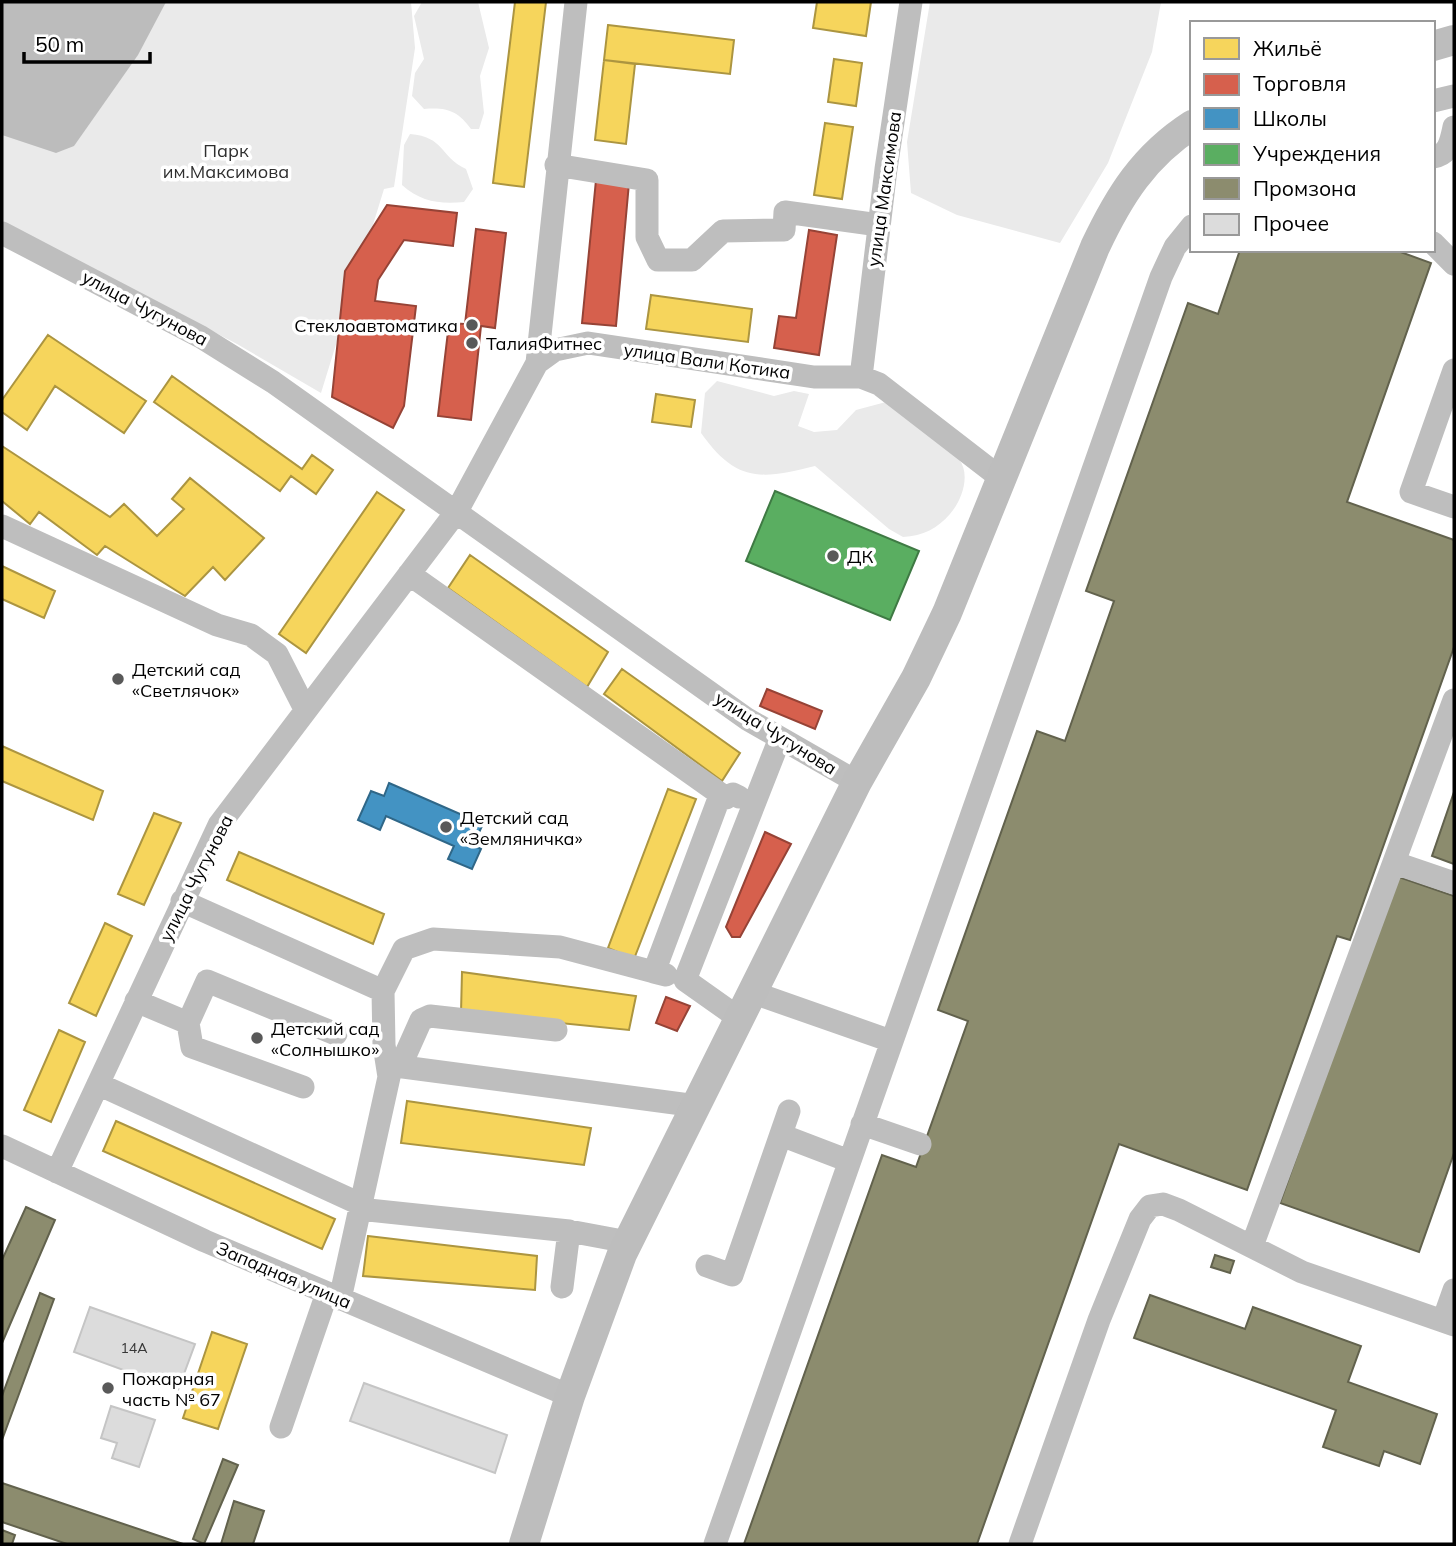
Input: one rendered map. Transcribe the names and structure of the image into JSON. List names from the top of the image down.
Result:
{
  "streets": {
    "street": [
      "улица Максимова",
      "улица Чугунова",
      "улица Вали Котика",
      "Западная улица"
    ]
  },
  "crossings": [
    ["улица Максимова", "улица Вали Котика"],
    ["улица Чугунова", "улица Вали Котика"],
    ["улица Чугунова", "Западная улица"]
  ],
  "parks": ["Парк им.Максимова"],
  "places": [
    "Стеклоавтоматика",
    "ТалияФитнес",
    "ДК",
    "Детский сад «Светлячок»",
    "Детский сад «Земляничка»",
    "Детский сад «Солнышко»",
    "Пожарная часть № 67"
  ],
  "house_numbers": ["14А"],
  "legend": [
    "Жильё",
    "Торговля",
    "Школы",
    "Учреждения",
    "Промзона",
    "Прочее"
  ],
  "scale_bar": "50 m"
}
